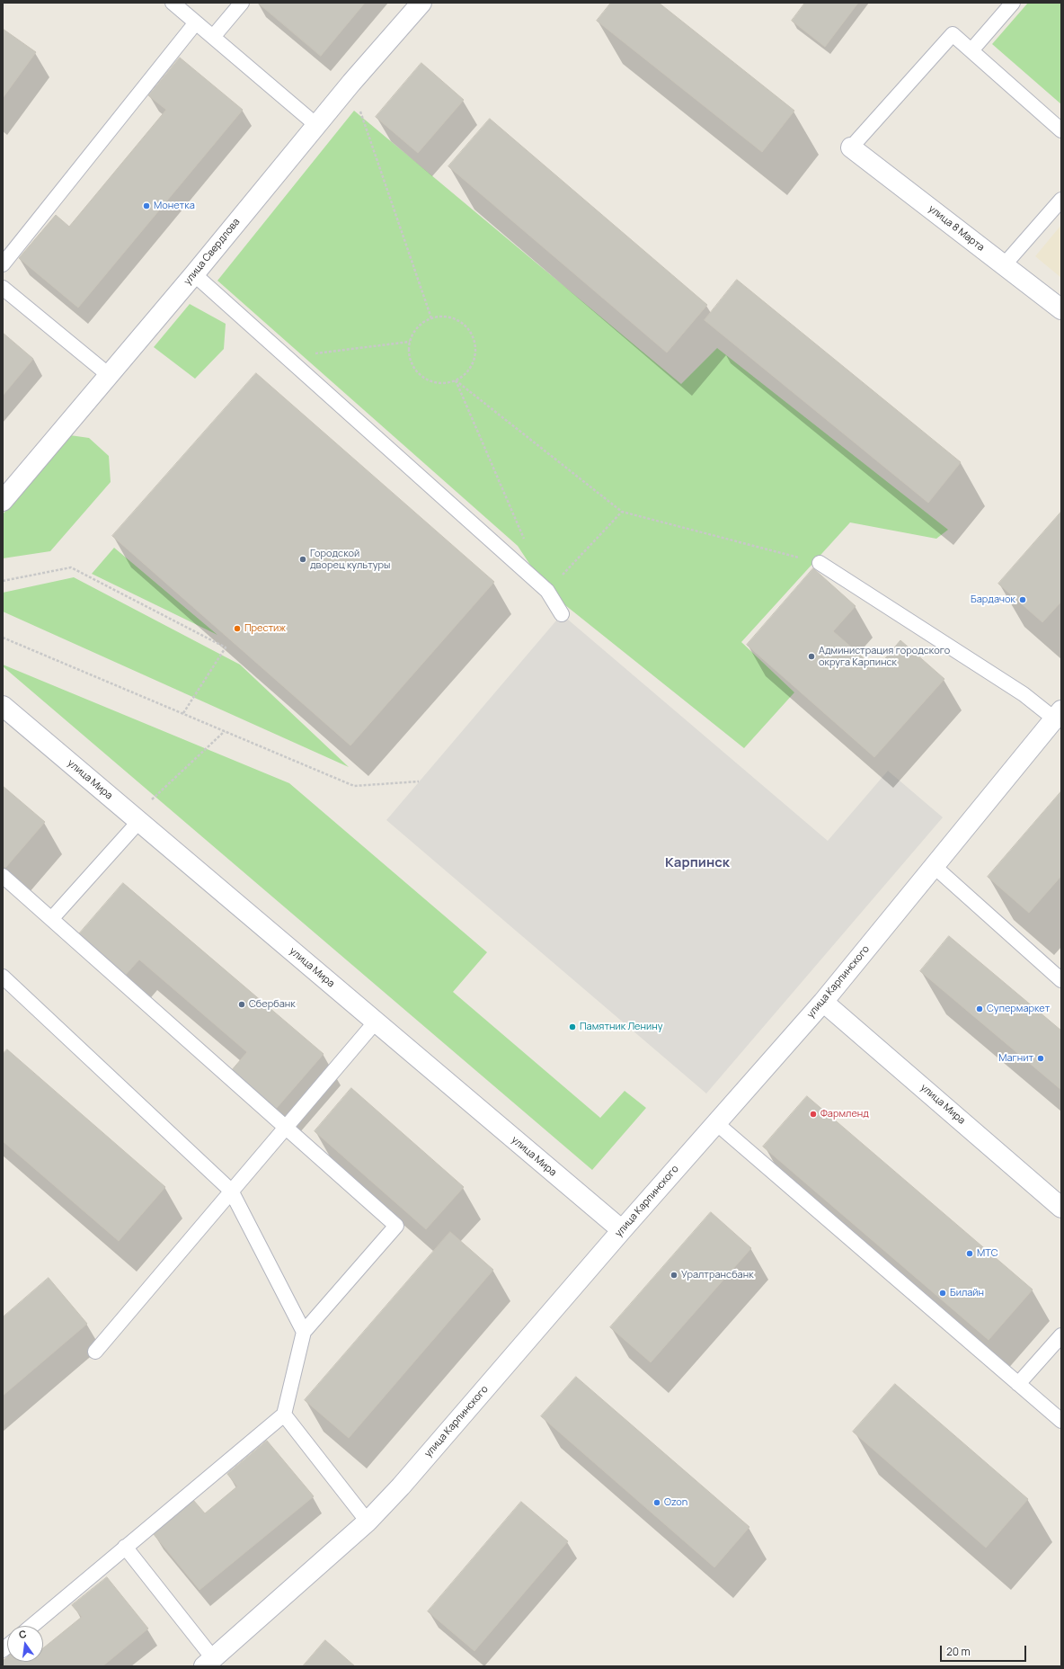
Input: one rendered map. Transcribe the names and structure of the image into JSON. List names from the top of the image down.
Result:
{
  "streets": {
    "street": [
      "улица 8 Марта",
      "улица Свердлова",
      "улица Мира",
      "улица Карпинского"
    ]
  },
  "crossings": [
    ["улица Мира", "улица Карпинского"]
  ],
  "districts": ["Карпинск"],
  "places": [
    "Монетка",
    "Городской дворец культуры",
    "Бардачок",
    "Престиж",
    "Администрация городского округа Карпинск",
    "Сбербанк",
    "Супермаркет",
    "Памятник Ленину",
    "Магнит",
    "Фармленд",
    "МТС",
    "Уралтрансбанк",
    "Билайн",
    "Ozon"
  ],
  "scale_bar": "20 m",
  "north": "top"
}
